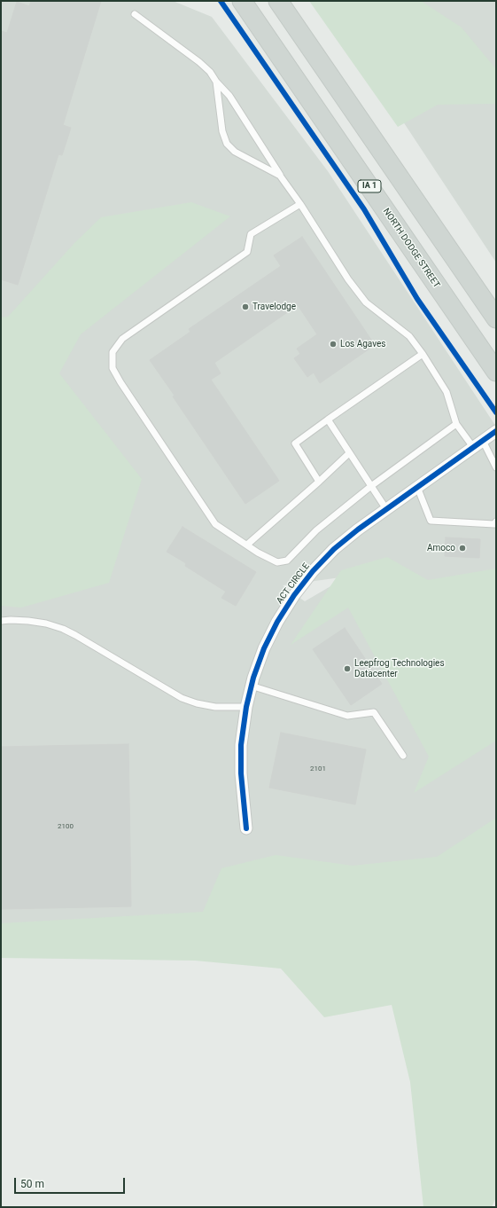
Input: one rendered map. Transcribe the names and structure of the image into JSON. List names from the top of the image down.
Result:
{
  "streets": {
    "main road": ["IA 1", "NORTH DODGE STREET"],
    "street": ["ACT CIRCLE"]
  },
  "places": [
    "Travelodge",
    "Los Agaves",
    "Amoco",
    "Leepfrog Technologies Datacenter"
  ],
  "house_numbers": ["2101", "2100"],
  "scale_bar": "50 m"
}
